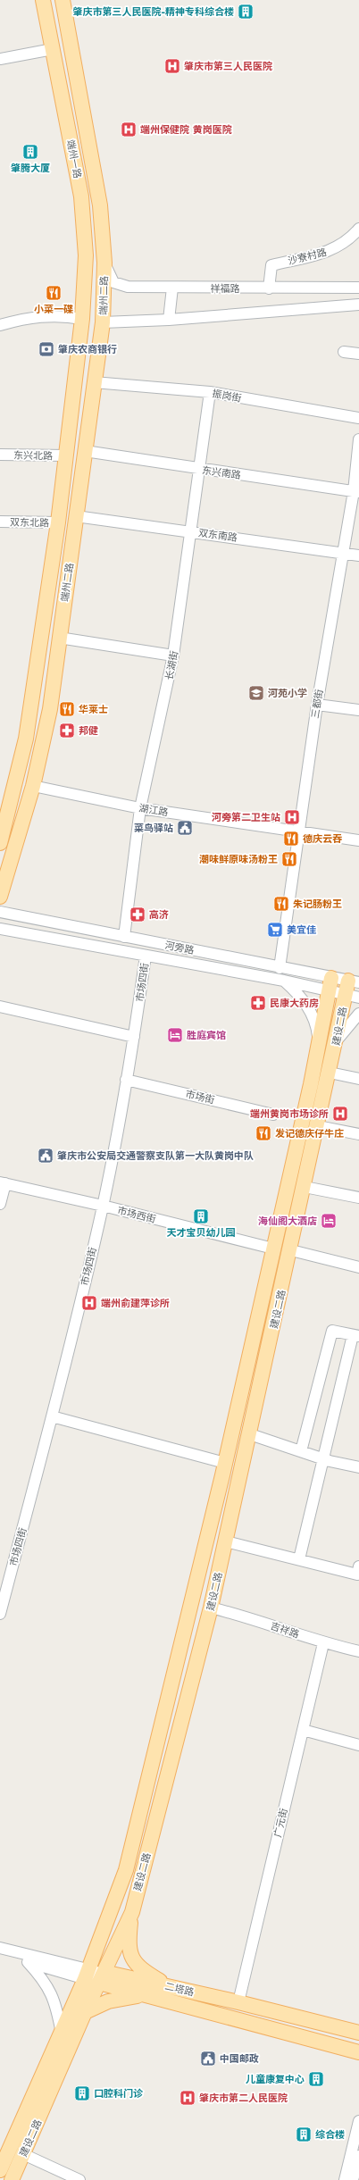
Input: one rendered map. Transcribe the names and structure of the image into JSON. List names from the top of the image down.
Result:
{
  "streets": {
    "main road": [
      "端州一路",
      "端州二路",
      "建设二路",
      "二塔路"
    ],
    "street": [
      "沙寮村路",
      "祥福路",
      "振岗街",
      "东兴北路",
      "东兴南路",
      "双东北路",
      "双东南路",
      "长湖街",
      "三都街",
      "湖江路",
      "河旁路",
      "市场四街",
      "市场街",
      "市场西街",
      "吉祥路",
      "广元街"
    ]
  },
  "crossings": [
    ["端州一路", "祥福路"],
    ["端州一路", "端州二路"],
    ["沙寮村路", "祥福路"],
    ["祥福路", "端州二路"],
    ["端州二路", "振岗街"],
    ["端州二路", "东兴北路"],
    ["端州二路", "东兴南路"],
    ["端州二路", "双东北路"],
    ["端州二路", "双东南路"],
    ["端州二路", "湖江路"],
    ["振岗街", "长湖街"],
    ["东兴南路", "长湖街"],
    ["东兴南路", "三都街"],
    ["双东南路", "长湖街"],
    ["双东南路", "三都街"],
    ["长湖街", "湖江路"],
    ["长湖街", "河旁路"],
    ["三都街", "湖江路"],
    ["三都街", "河旁路"],
    ["河旁路", "市场四街"],
    ["河旁路", "建设二路"],
    ["市场四街", "市场街"],
    ["市场四街", "市场西街"],
    ["建设二路", "市场西街"],
    ["建设二路", "吉祥路"],
    ["建设二路", "二塔路"],
    ["吉祥路", "广元街"],
    ["广元街", "二塔路"]
  ],
  "places": {
    "building": [
      "肇庆市第三人民医院-精神专科综合楼",
      "肇腾大厦",
      "天才宝贝幼儿园",
      "儿童康复中心",
      "口腔科门诊",
      "综合楼"
    ],
    "hospital": [
      "肇庆市第三人民医院",
      "端州保健院 黄岗医院",
      "河旁第二卫生站",
      "端州黄岗市场诊所",
      "端州俞建萍诊所",
      "肇庆市第二人民医院"
    ],
    "restaurant": [
      "小菜一碟",
      "华莱士",
      "德庆云吞",
      "潮味鲜原味汤粉王",
      "朱记肠粉王",
      "发记德庆仔牛庄"
    ],
    "bank": ["肇庆农商银行"],
    "school or university": ["河苑小学"],
    "pharmacy": ["邦健", "高济", "民康大药房"],
    "public building": ["菜鸟驿站", "肇庆市公安局交通警察支队第一大队黄岗中队", "中国邮政"],
    "supermarket": ["美宜佳"],
    "hotel": ["胜庭宾馆", "海仙阁大酒店"]
  }
}
